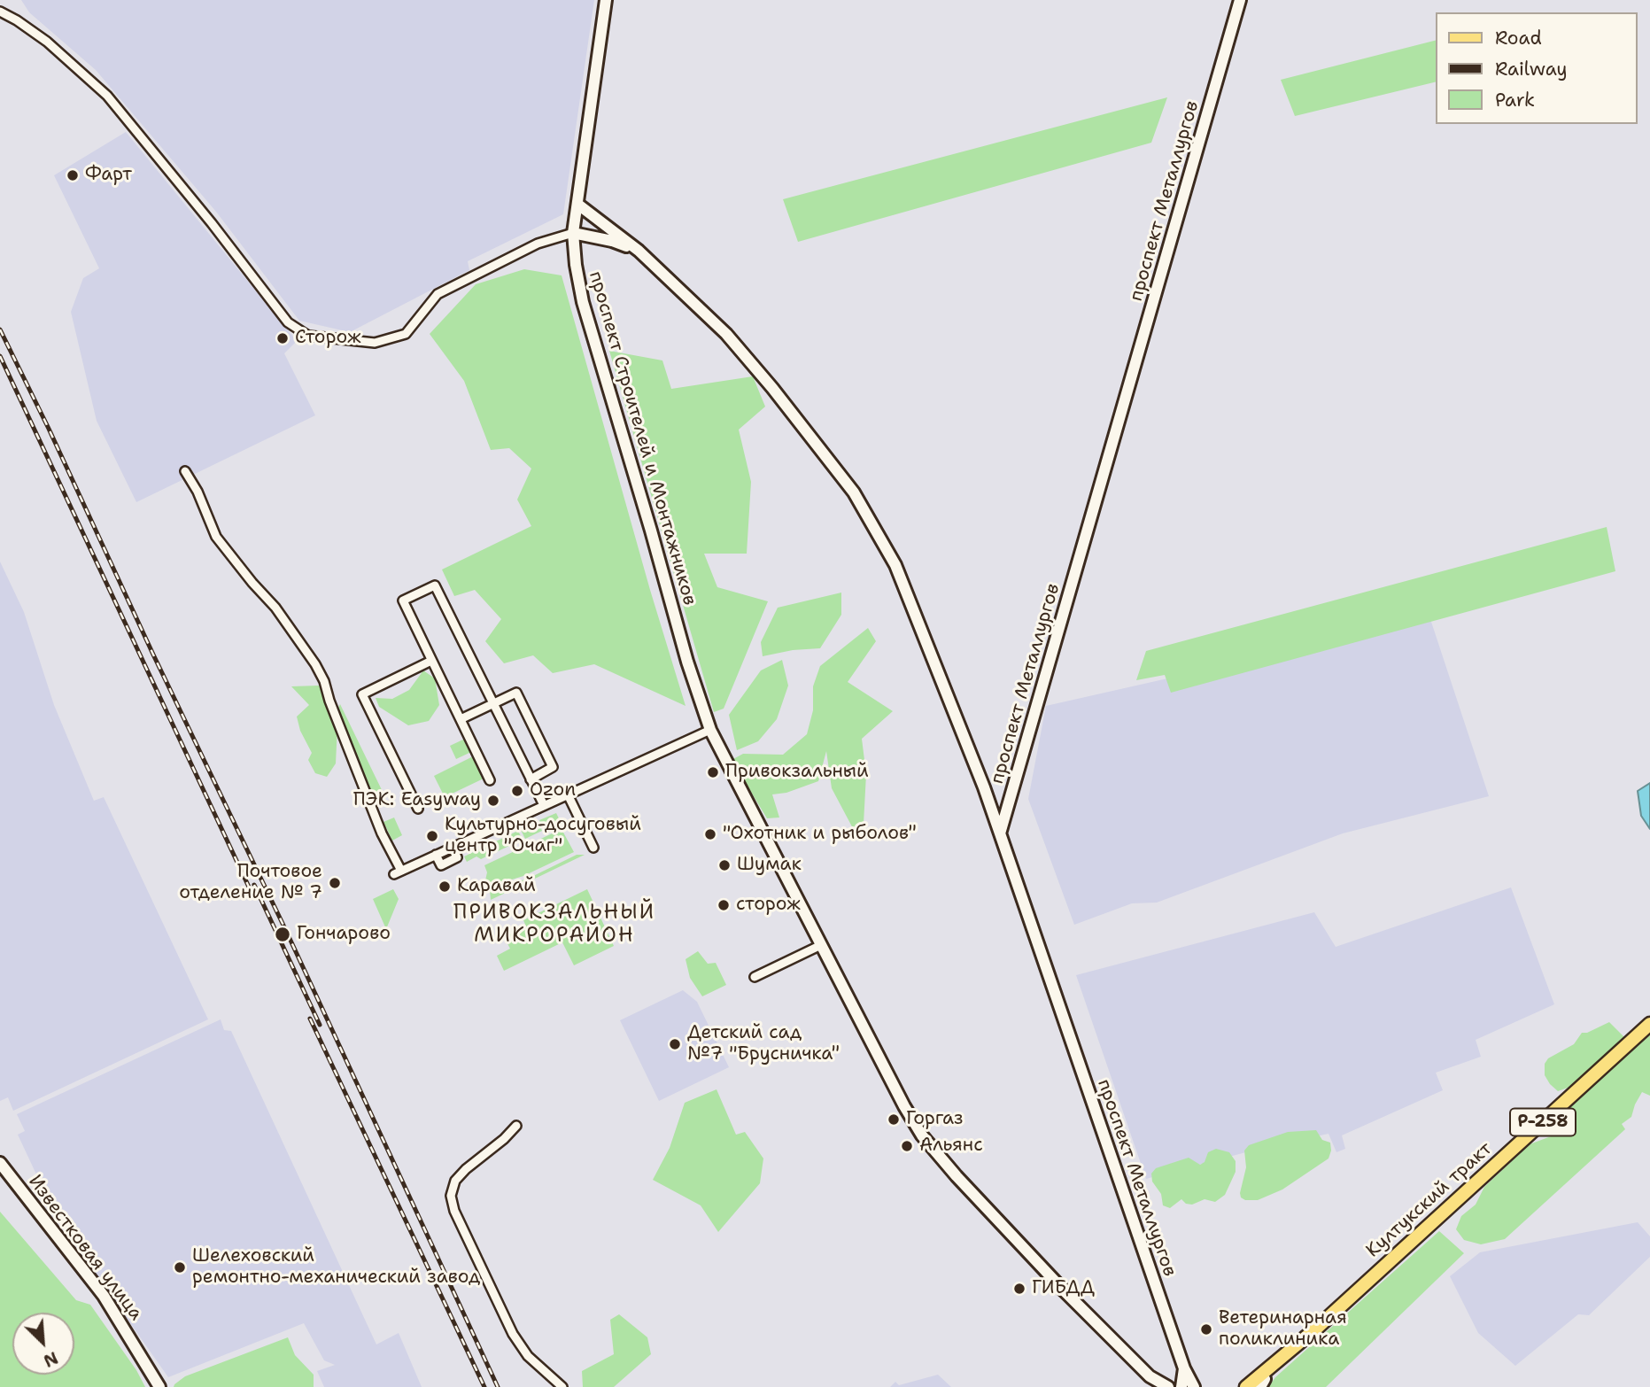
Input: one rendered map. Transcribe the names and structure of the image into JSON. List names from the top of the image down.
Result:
{
  "streets": {
    "main road": ["Р-258", "Култукский тракт"],
    "street": ["проспект Металлургов", "проспект Строителей и Монтажников", "Известковая улица"]
  },
  "crossings": [
    ["Р-258", "Култукский тракт"]
  ],
  "districts": ["ПРИВОКЗАЛЬНЫЙ МИКРОРАЙОН"],
  "places": [
    "Фарт",
    "Сторож",
    "Привокзальный",
    "Ozon",
    "ПЭК: Easyway",
    "\"Охотник и рыболов\"",
    "Культурно-досуговый центр \"Очаг\"",
    "Шумак",
    "Почтовое отделение № 7",
    "Каравай",
    "сторож",
    "Гончарово",
    "Детский сад №7 \"Брусничка\"",
    "Горгаз",
    "Альянс",
    "Шелеховский ремонтно-механический завод",
    "ГИБДД",
    "Ветеринарная поликлиника"
  ],
  "legend": ["Road", "Railway", "Park"],
  "north": "bottom right"
}
